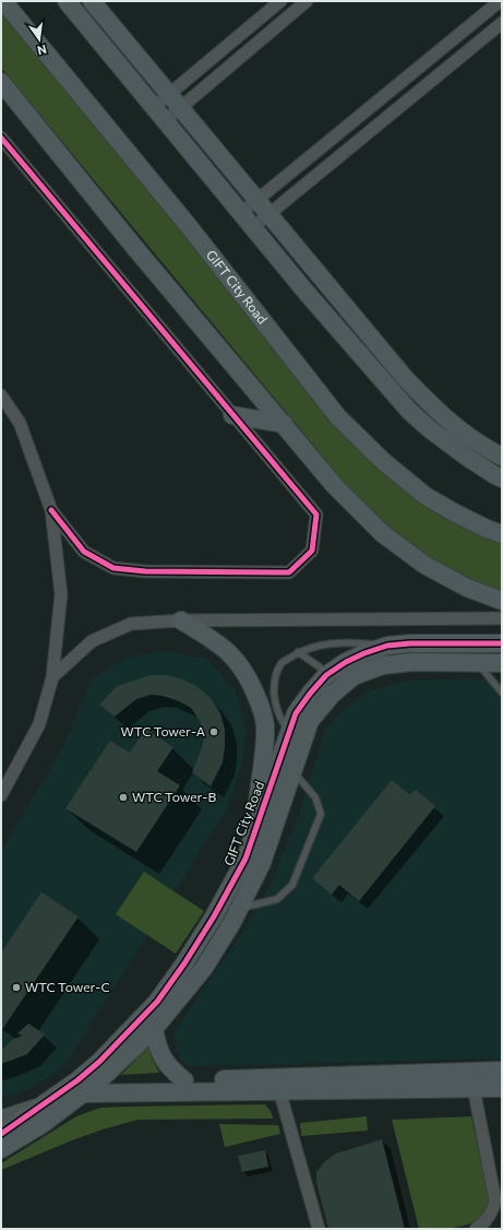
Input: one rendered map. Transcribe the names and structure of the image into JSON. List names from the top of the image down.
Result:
{
  "streets": {
    "street": ["GIFT City Road"]
  },
  "places": ["WTC Tower-A", "WTC Tower-B", "WTC Tower-C"],
  "north": "bottom"
}
